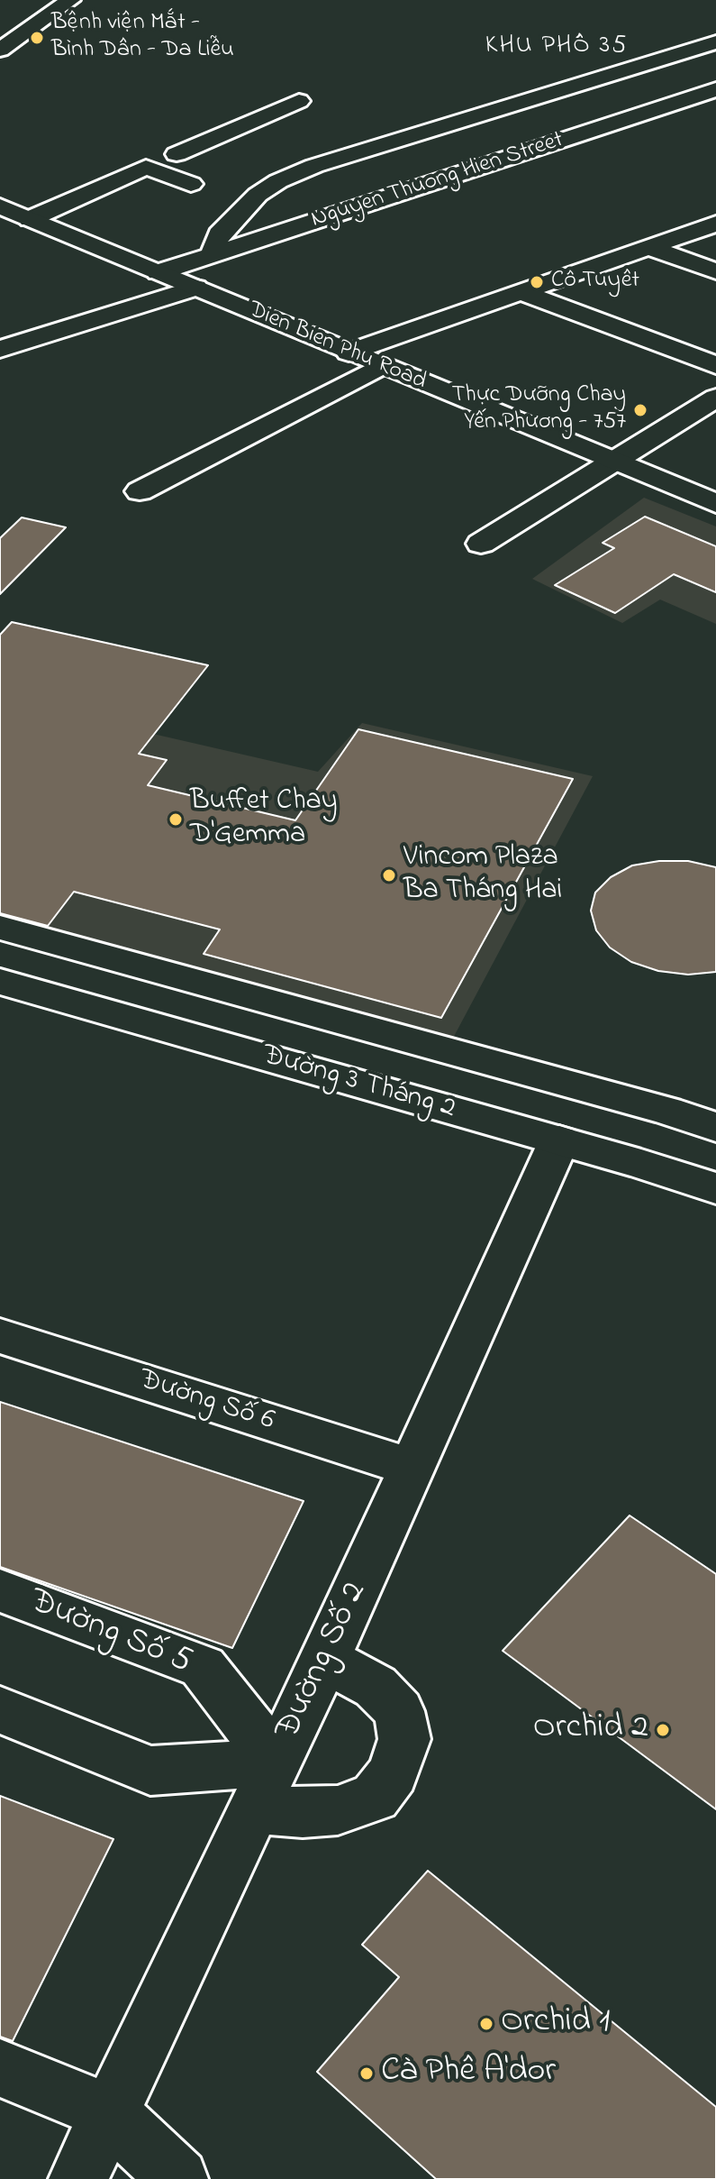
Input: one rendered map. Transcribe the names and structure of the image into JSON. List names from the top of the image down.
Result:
{
  "streets": {
    "street": [
      "Nguyen Thuong Hien Street",
      "Dien Bien Phu Road",
      "Đường 3 Tháng 2",
      "Đường Số 6",
      "Đường Số 5",
      "Đường Số 2"
    ]
  },
  "crossings": [
    ["Nguyen Thuong Hien Street", "Dien Bien Phu Road"],
    ["Đường 3 Tháng 2", "Đường Số 2"],
    ["Đường Số 6", "Đường Số 2"],
    ["Đường Số 5", "Đường Số 2"]
  ],
  "districts": ["KHU PHỐ 35"],
  "places": [
    "Bệnh viện Mắt - Bình Dân - Da Liễu",
    "Cô Tuyêt",
    "Thực Dưỡng Chay Yến Phương - 757",
    "Buffet Chay D'Gemma",
    "Vincom Plaza Ba Tháng Hai",
    "Orchid 2",
    "Orchid 1",
    "Cà Phê A'dor"
  ]
}
